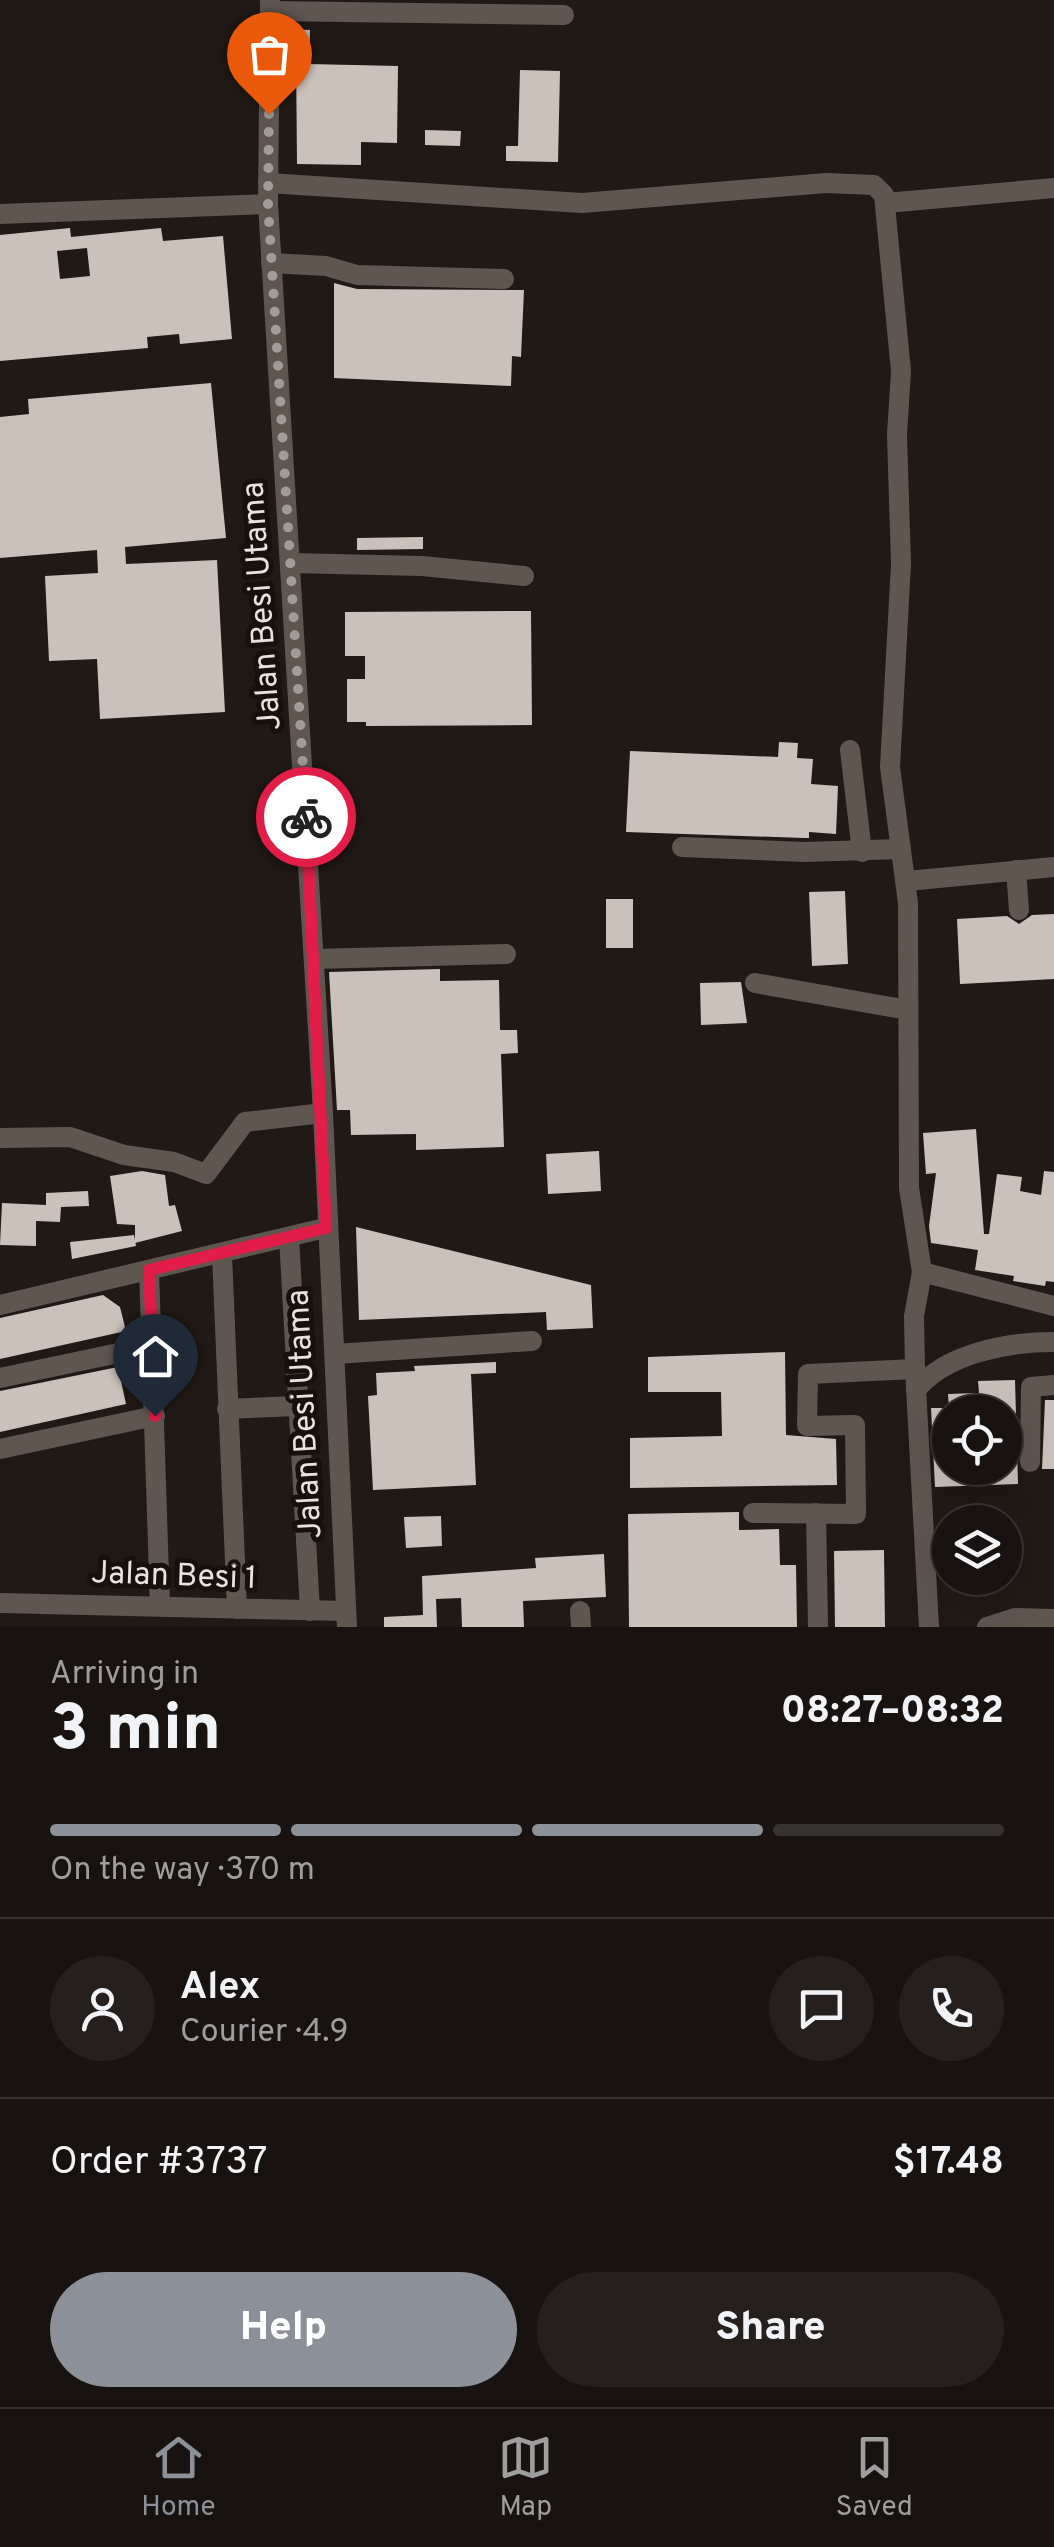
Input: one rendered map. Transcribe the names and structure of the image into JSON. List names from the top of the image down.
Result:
{
  "streets": {
    "street": ["Jalan Besi Utama", "Jalan Besi 1"]
  },
  "crossings": [
    ["Jalan Besi Utama", "Jalan Besi 1"]
  ],
  "page": {
    "heading": ["3 min", "Arriving in", "08:27–08:32"],
    "panel": [
      "Alex",
      "Courier · 4.9",
      "Order #3737",
      "$17.48"
    ],
    "bar": "On the way · 370 m",
    "buttons": ["Help", "Share"],
    "tabs": ["Home", "Map", "Saved"]
  }
}
